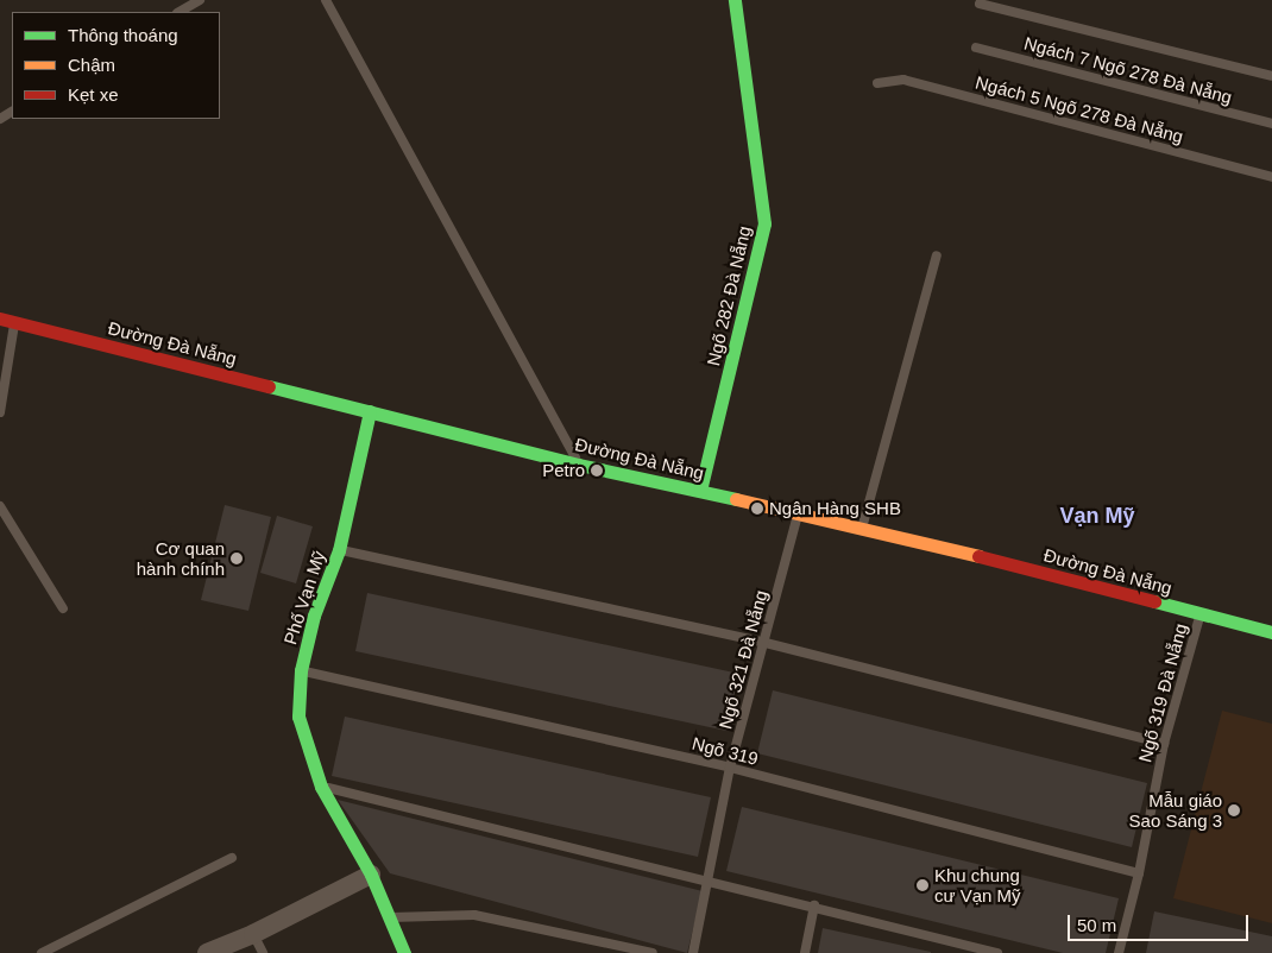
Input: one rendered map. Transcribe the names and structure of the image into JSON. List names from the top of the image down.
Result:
{
  "streets": {
    "main road": ["Ngõ 282 Đà Nẵng", "Đường Đà Nẵng", "Phố Vạn Mỹ"],
    "lane": [
      "Ngách 7 Ngõ 278 Đà Nẵng",
      "Ngách 5 Ngõ 278 Đà Nẵng",
      "Ngõ 321 Đà Nẵng",
      "Ngõ 319 Đà Nẵng",
      "Ngõ 319"
    ]
  },
  "crossings": [
    ["Ngõ 282 Đà Nẵng", "Đường Đà Nẵng"],
    ["Đường Đà Nẵng", "Phố Vạn Mỹ"],
    ["Đường Đà Nẵng", "Ngõ 321 Đà Nẵng"],
    ["Đường Đà Nẵng", "Ngõ 319 Đà Nẵng"],
    ["Phố Vạn Mỹ", "Ngõ 319"],
    ["Ngõ 321 Đà Nẵng", "Ngõ 319"],
    ["Ngõ 319 Đà Nẵng", "Ngõ 319"]
  ],
  "districts": ["Vạn Mỹ"],
  "places": [
    "Petro",
    "Ngân Hàng SHB",
    "Cơ quan hành chính",
    "Mẫu giáo Sao Sáng 3",
    "Khu chung cư Vạn Mỹ"
  ],
  "legend": ["Thông thoáng", "Chậm", "Kẹt xe"],
  "scale_bar": "50 m"
}
